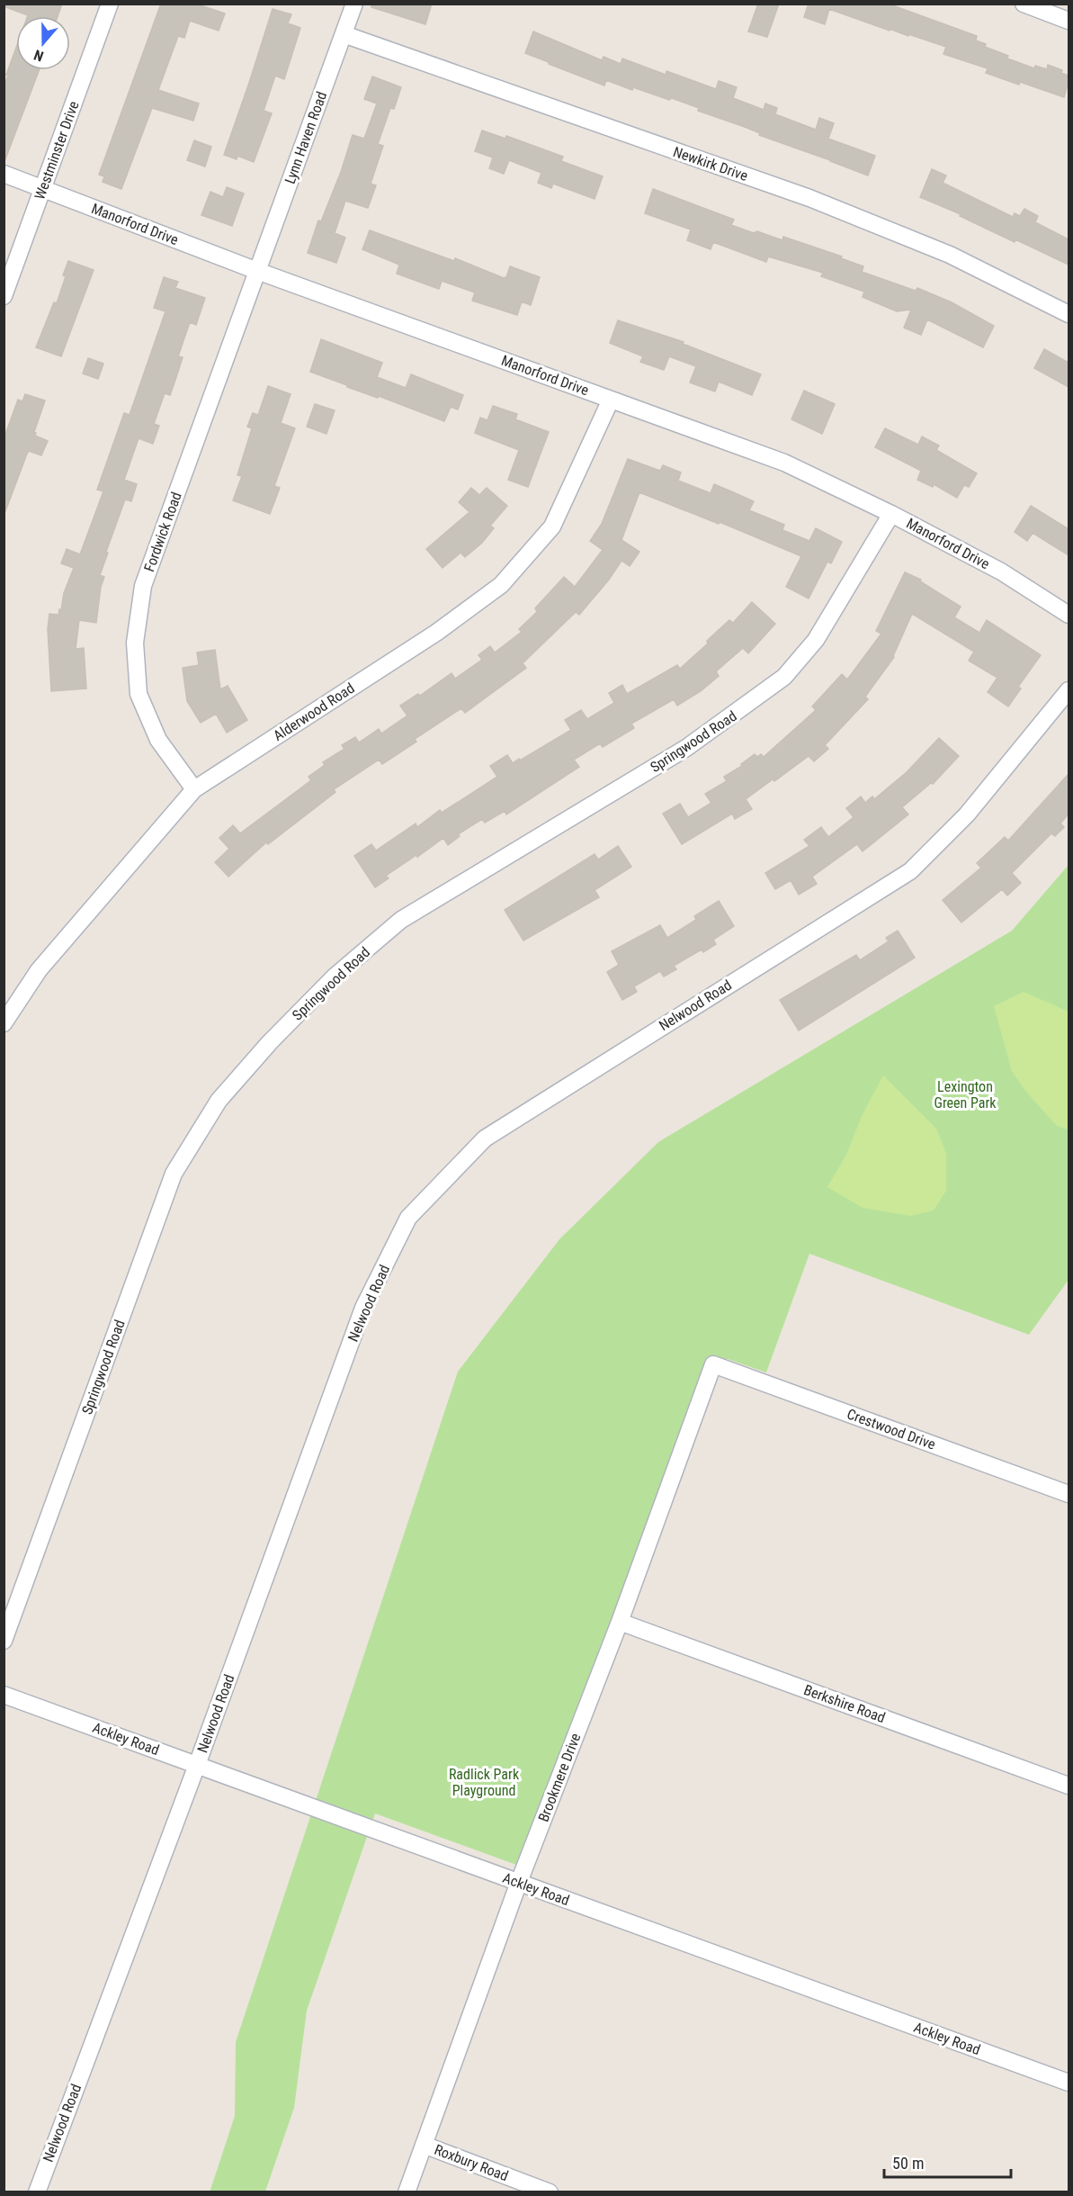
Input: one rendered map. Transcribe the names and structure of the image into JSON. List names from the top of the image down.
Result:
{
  "streets": {
    "street": [
      "Lynn Haven Road",
      "Westminster Drive",
      "Newkirk Drive",
      "Manorford Drive",
      "Fordwick Road",
      "Alderwood Road",
      "Springwood Road",
      "Nelwood Road",
      "Crestwood Drive",
      "Berkshire Road",
      "Ackley Road",
      "Brookmere Drive",
      "Roxbury Road"
    ]
  },
  "crossings": [
    ["Lynn Haven Road", "Newkirk Drive"],
    ["Lynn Haven Road", "Manorford Drive"],
    ["Lynn Haven Road", "Fordwick Road"],
    ["Westminster Drive", "Manorford Drive"],
    ["Manorford Drive", "Fordwick Road"],
    ["Manorford Drive", "Alderwood Road"],
    ["Manorford Drive", "Springwood Road"],
    ["Fordwick Road", "Alderwood Road"],
    ["Nelwood Road", "Ackley Road"],
    ["Crestwood Drive", "Brookmere Drive"],
    ["Berkshire Road", "Brookmere Drive"],
    ["Ackley Road", "Brookmere Drive"],
    ["Brookmere Drive", "Roxbury Road"]
  ],
  "parks": ["Lexington Green Park", "Radlick Park Playground"],
  "scale_bar": "50 m",
  "north": "bottom"
}
